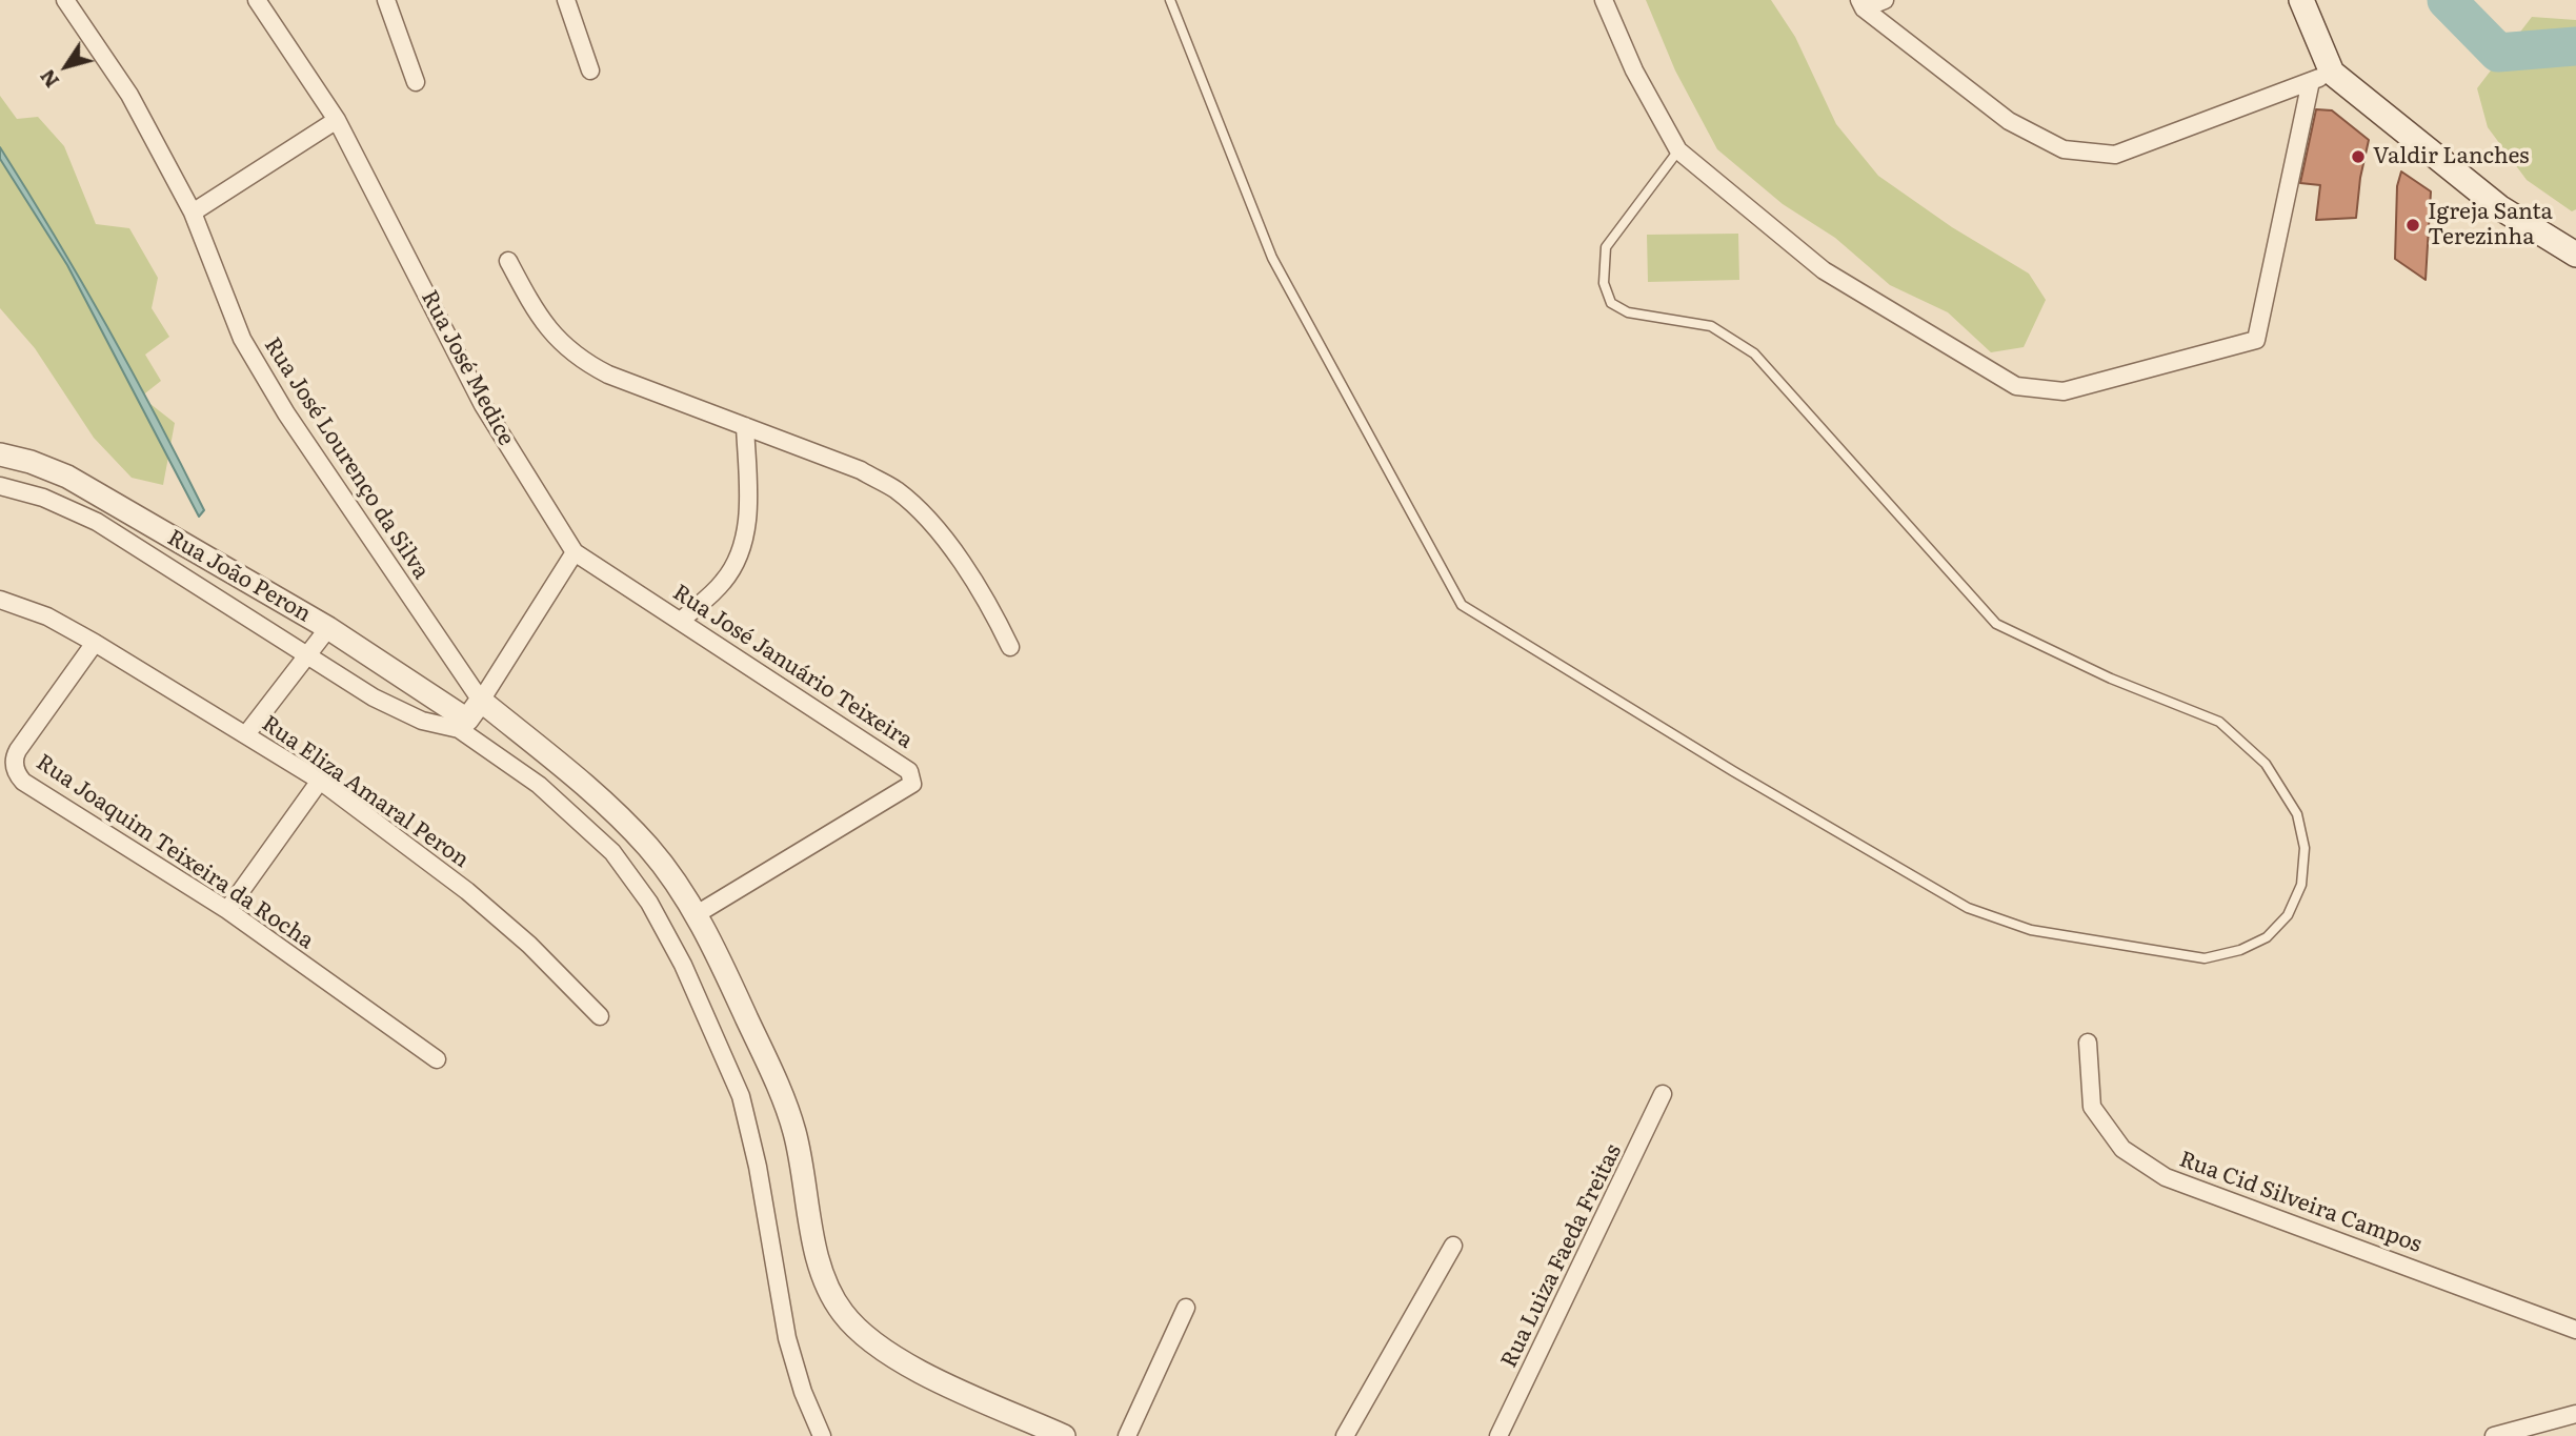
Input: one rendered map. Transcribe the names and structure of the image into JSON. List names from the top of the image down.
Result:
{
  "streets": {
    "street": [
      "Rua José Medice",
      "Rua José Lourenço da Silva",
      "Rua João Peron",
      "Rua José Januário Teixeira",
      "Rua Eliza Amaral Peron",
      "Rua Joaquim Teixeira da Rocha",
      "Rua Cid Silveira Campos",
      "Rua Luiza Faeda Freitas"
    ]
  },
  "crossings": [
    ["Rua José Medice", "Rua José Januário Teixeira"],
    ["Rua José Lourenço da Silva", "Rua João Peron"],
    ["Rua João Peron", "Rua José Januário Teixeira"],
    ["Rua Eliza Amaral Peron", "Rua Joaquim Teixeira da Rocha"]
  ],
  "places": ["Valdir Lanches", "Igreja Santa Terezinha"],
  "north": "bottom left"
}
